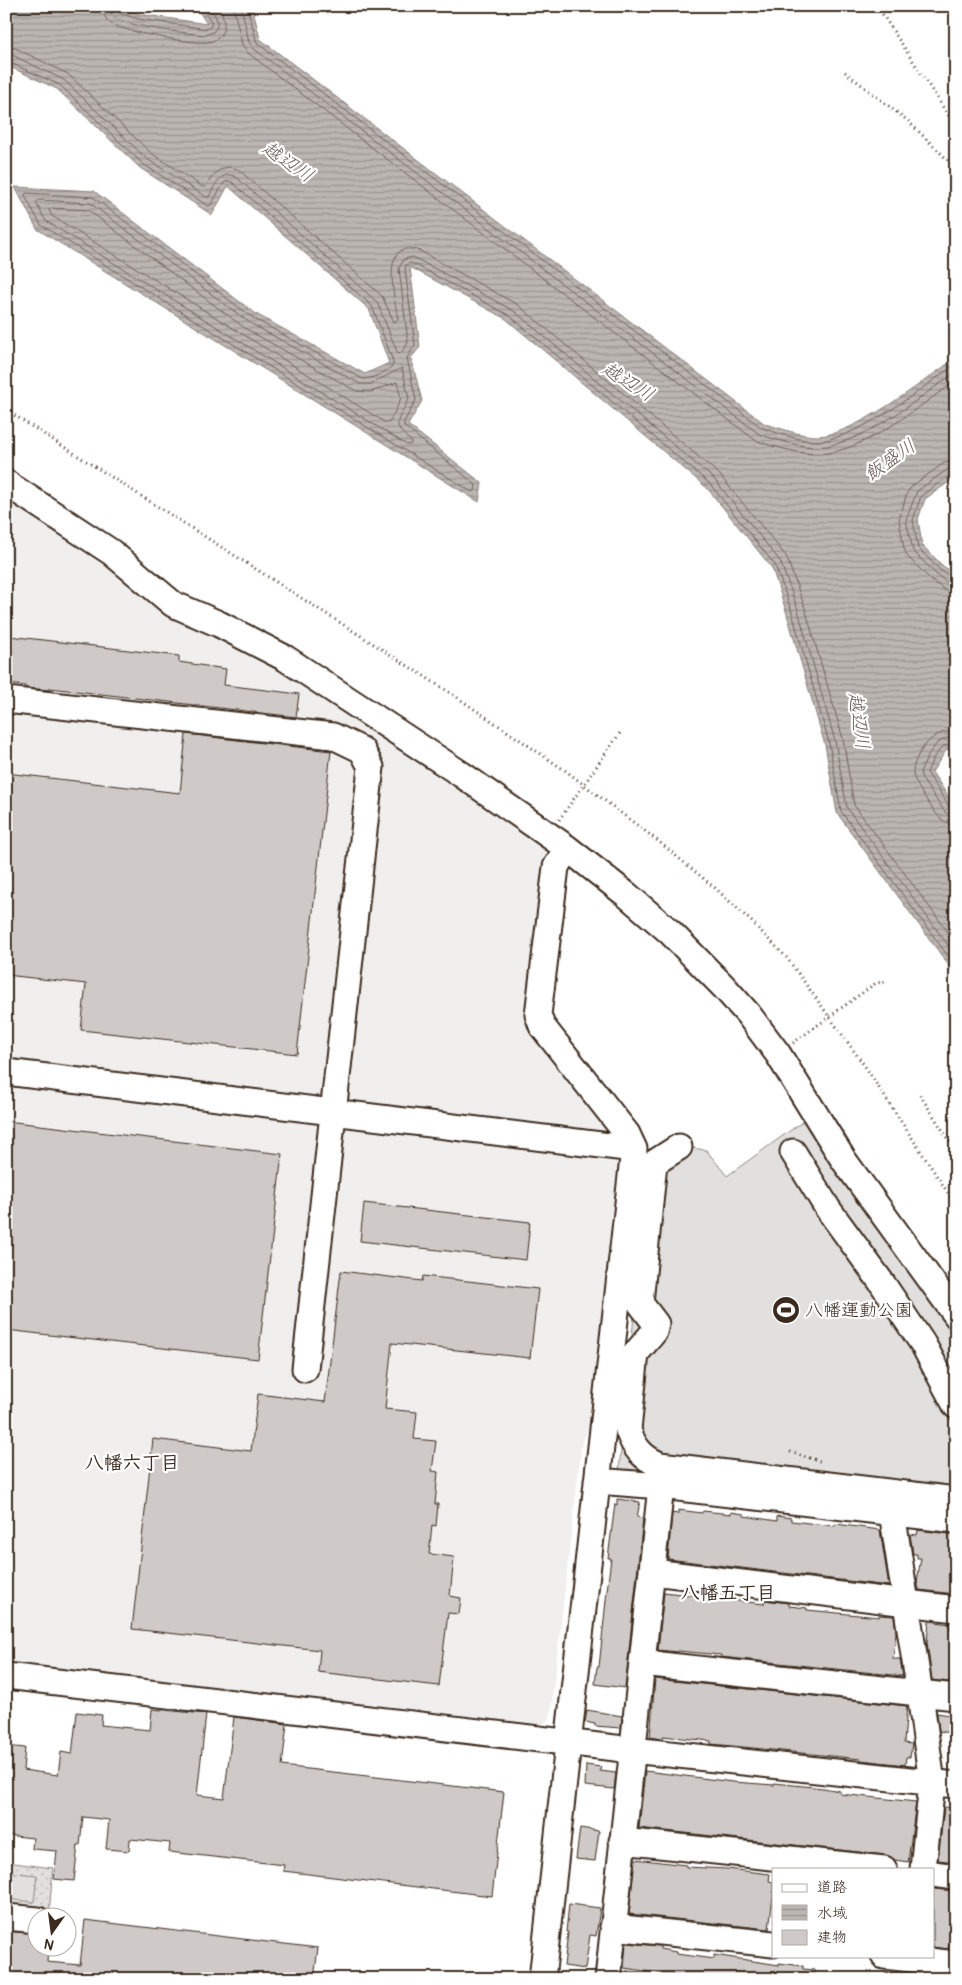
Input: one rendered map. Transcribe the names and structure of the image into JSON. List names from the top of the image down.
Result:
{
  "districts": ["八幡六丁目", "八幡五丁目"],
  "water": ["越辺川", "飯盛川"],
  "places": {
    "sports": ["八幡運動公園"]
  },
  "legend": ["道路", "水域", "建物"],
  "north": "bottom"
}
